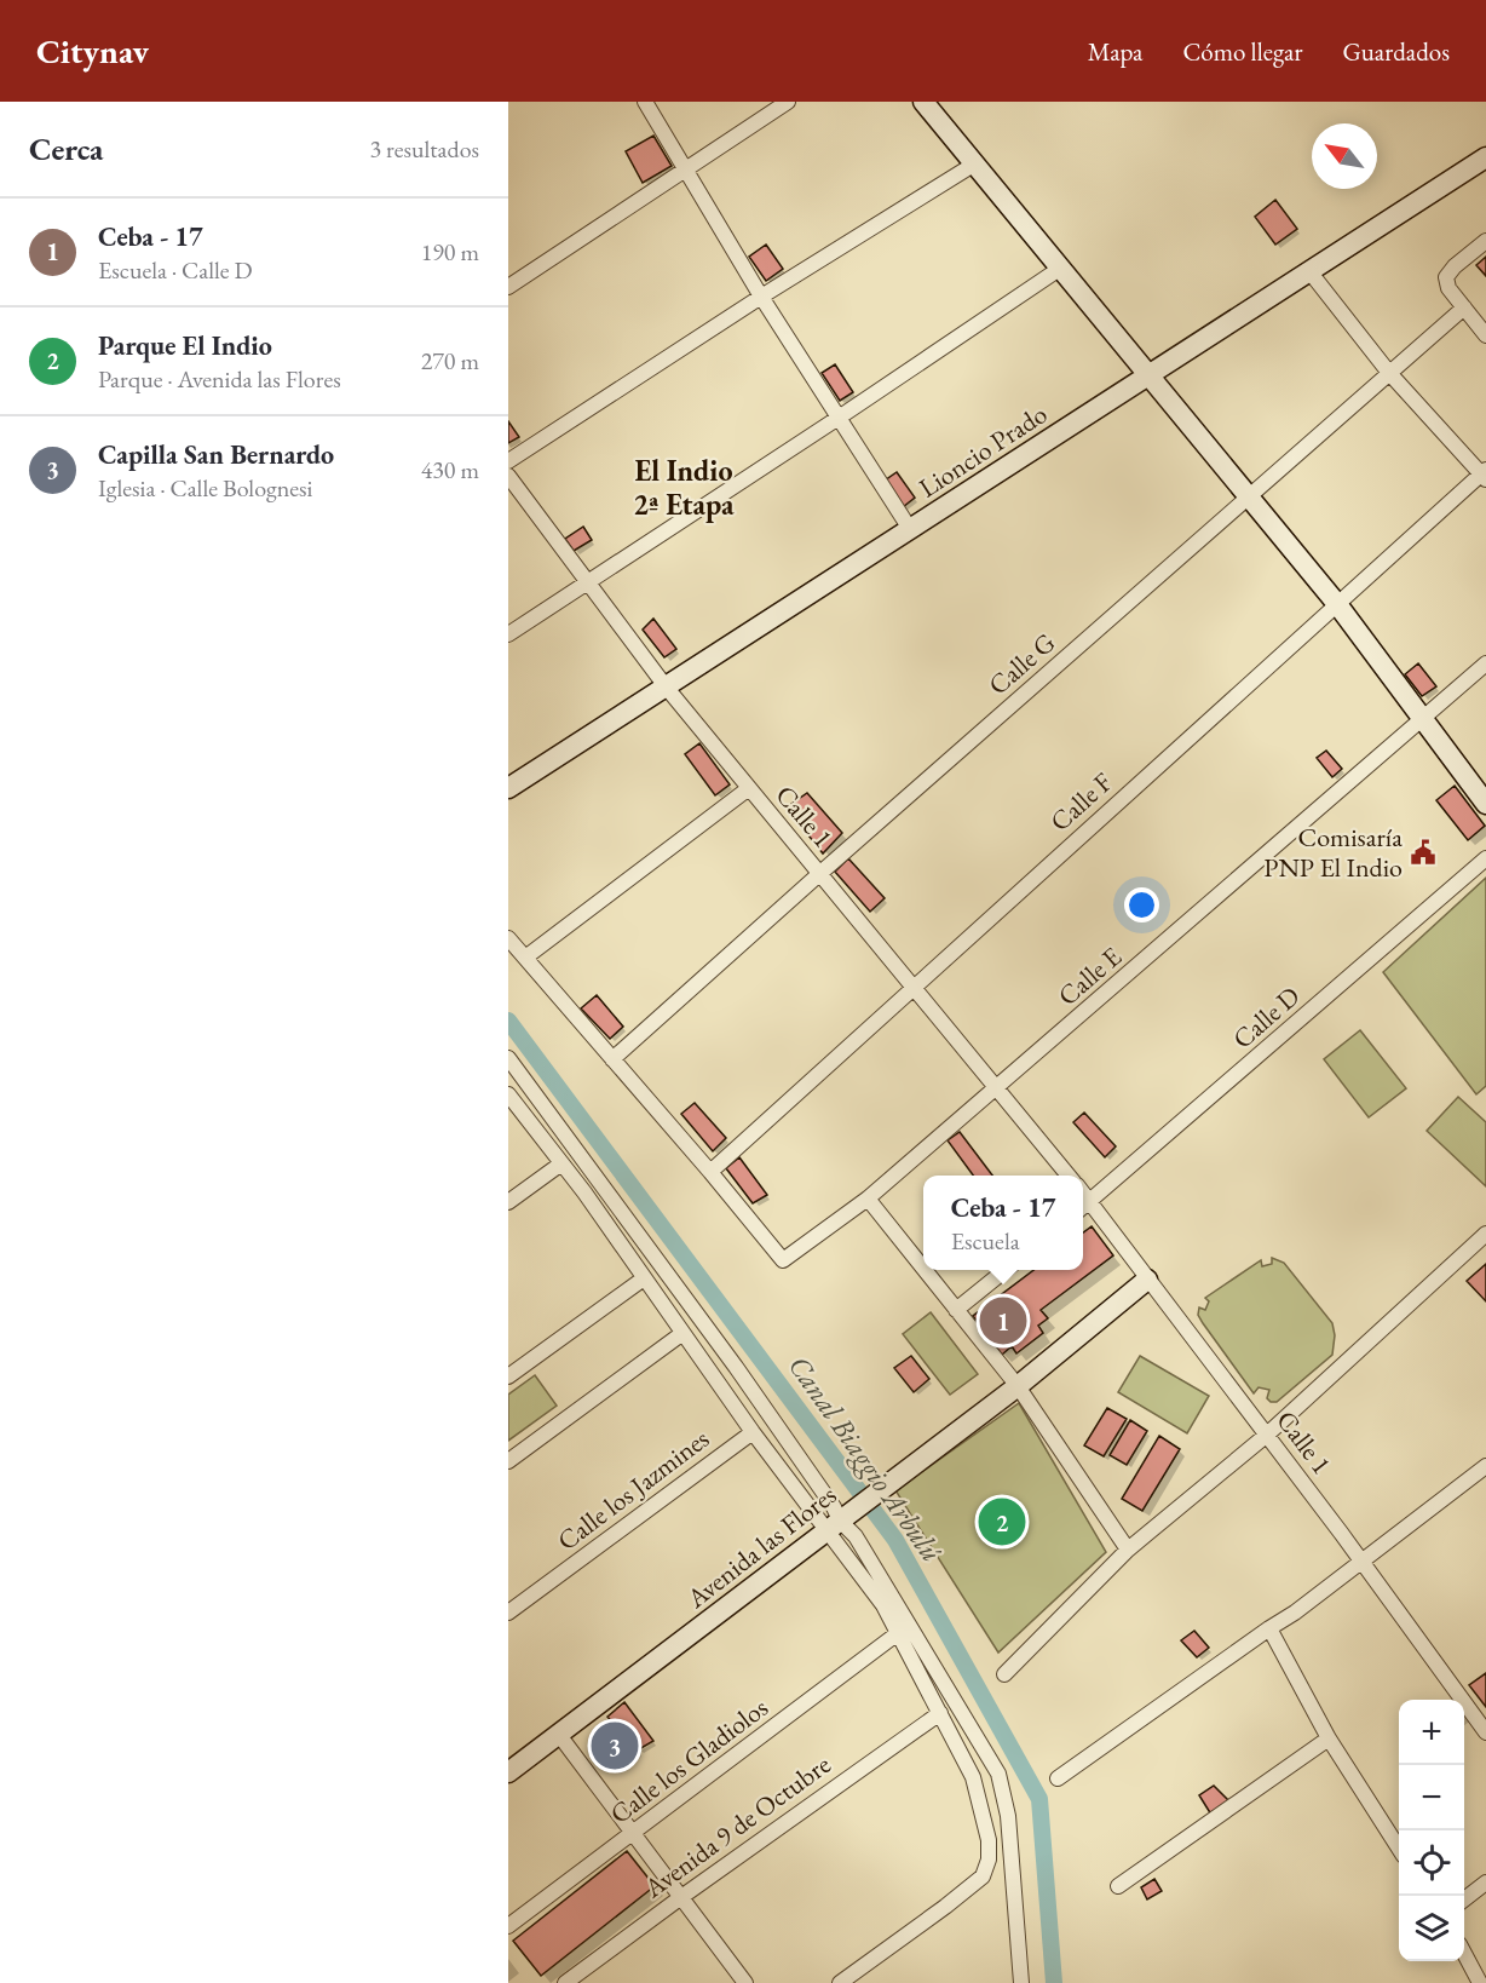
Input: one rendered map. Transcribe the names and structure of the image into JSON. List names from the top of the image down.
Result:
{
  "streets": {
    "street": [
      "Lioncio Prado",
      "Calle G",
      "Calle F",
      "Calle 1",
      "Calle E",
      "Calle D",
      "Calle los Jazmines",
      "Avenida las Flores",
      "Calle los Gladiolos",
      "Avenida 9 de Octubre"
    ]
  },
  "crossings": [
    ["Lioncio Prado", "Calle 1"],
    ["Calle G", "Calle 1"],
    ["Calle F", "Calle 1"],
    ["Calle F", "Calle E"],
    ["Calle 1", "Calle E"],
    ["Calle 1", "Calle D"],
    ["Calle 1", "Avenida las Flores"]
  ],
  "districts": ["El Indio 2ª Etapa"],
  "water": ["Canal Biaggio Arbulú"],
  "places": {
    "public building": ["Comisaría PNP El Indio"]
  },
  "north": "top left",
  "page": {
    "header": "Citynav",
    "nav": ["Mapa", "Cómo llegar", "Guardados"],
    "heading": ["Cerca", "3 resultados"],
    "list": [
      {
        "mark": "1",
        "name": "Ceba - 17",
        "note": "Escuela · Calle D",
        "value": "190 m"
      },
      {
        "mark": "2",
        "name": "Parque El Indio",
        "note": "Parque · Avenida las Flores",
        "value": "270 m"
      },
      {
        "mark": "3",
        "name": "Capilla San Bernardo",
        "note": "Iglesia · Calle Bolognesi",
        "value": "430 m"
      }
    ],
    "popup": ["Ceba - 17", "Escuela"],
    "pins": ["1", "2", "3"],
    "map_buttons": ["+", "−"]
  }
}
